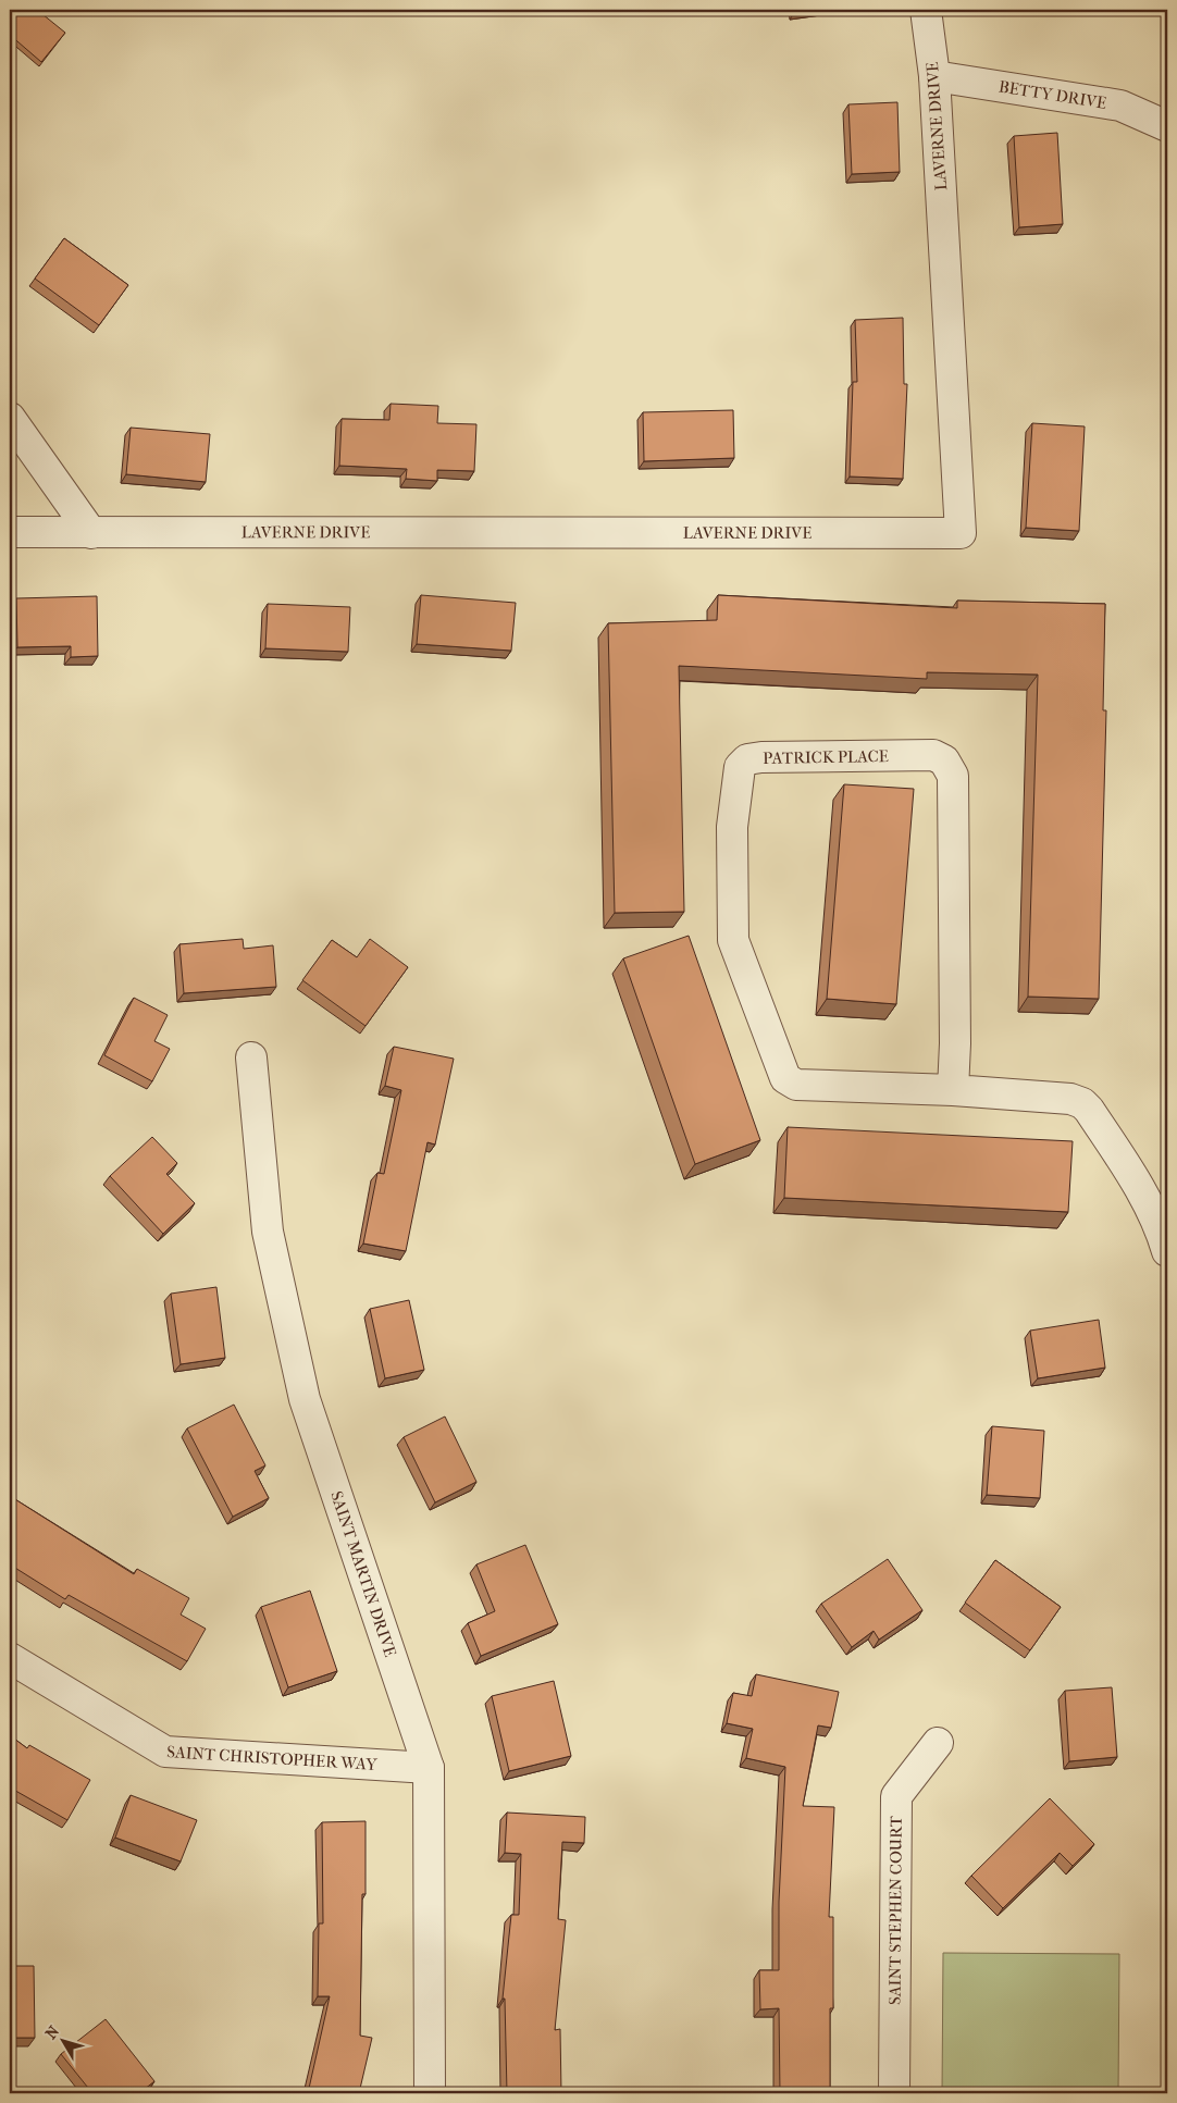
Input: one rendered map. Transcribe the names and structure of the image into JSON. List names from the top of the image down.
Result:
{
  "streets": {
    "street": [
      "BETTY DRIVE",
      "LAVERNE DRIVE",
      "PATRICK PLACE",
      "SAINT MARTIN DRIVE",
      "SAINT CHRISTOPHER WAY",
      "SAINT STEPHEN COURT"
    ]
  },
  "crossings": [
    ["BETTY DRIVE", "LAVERNE DRIVE"],
    ["SAINT MARTIN DRIVE", "SAINT CHRISTOPHER WAY"]
  ],
  "north": "top left"
}
